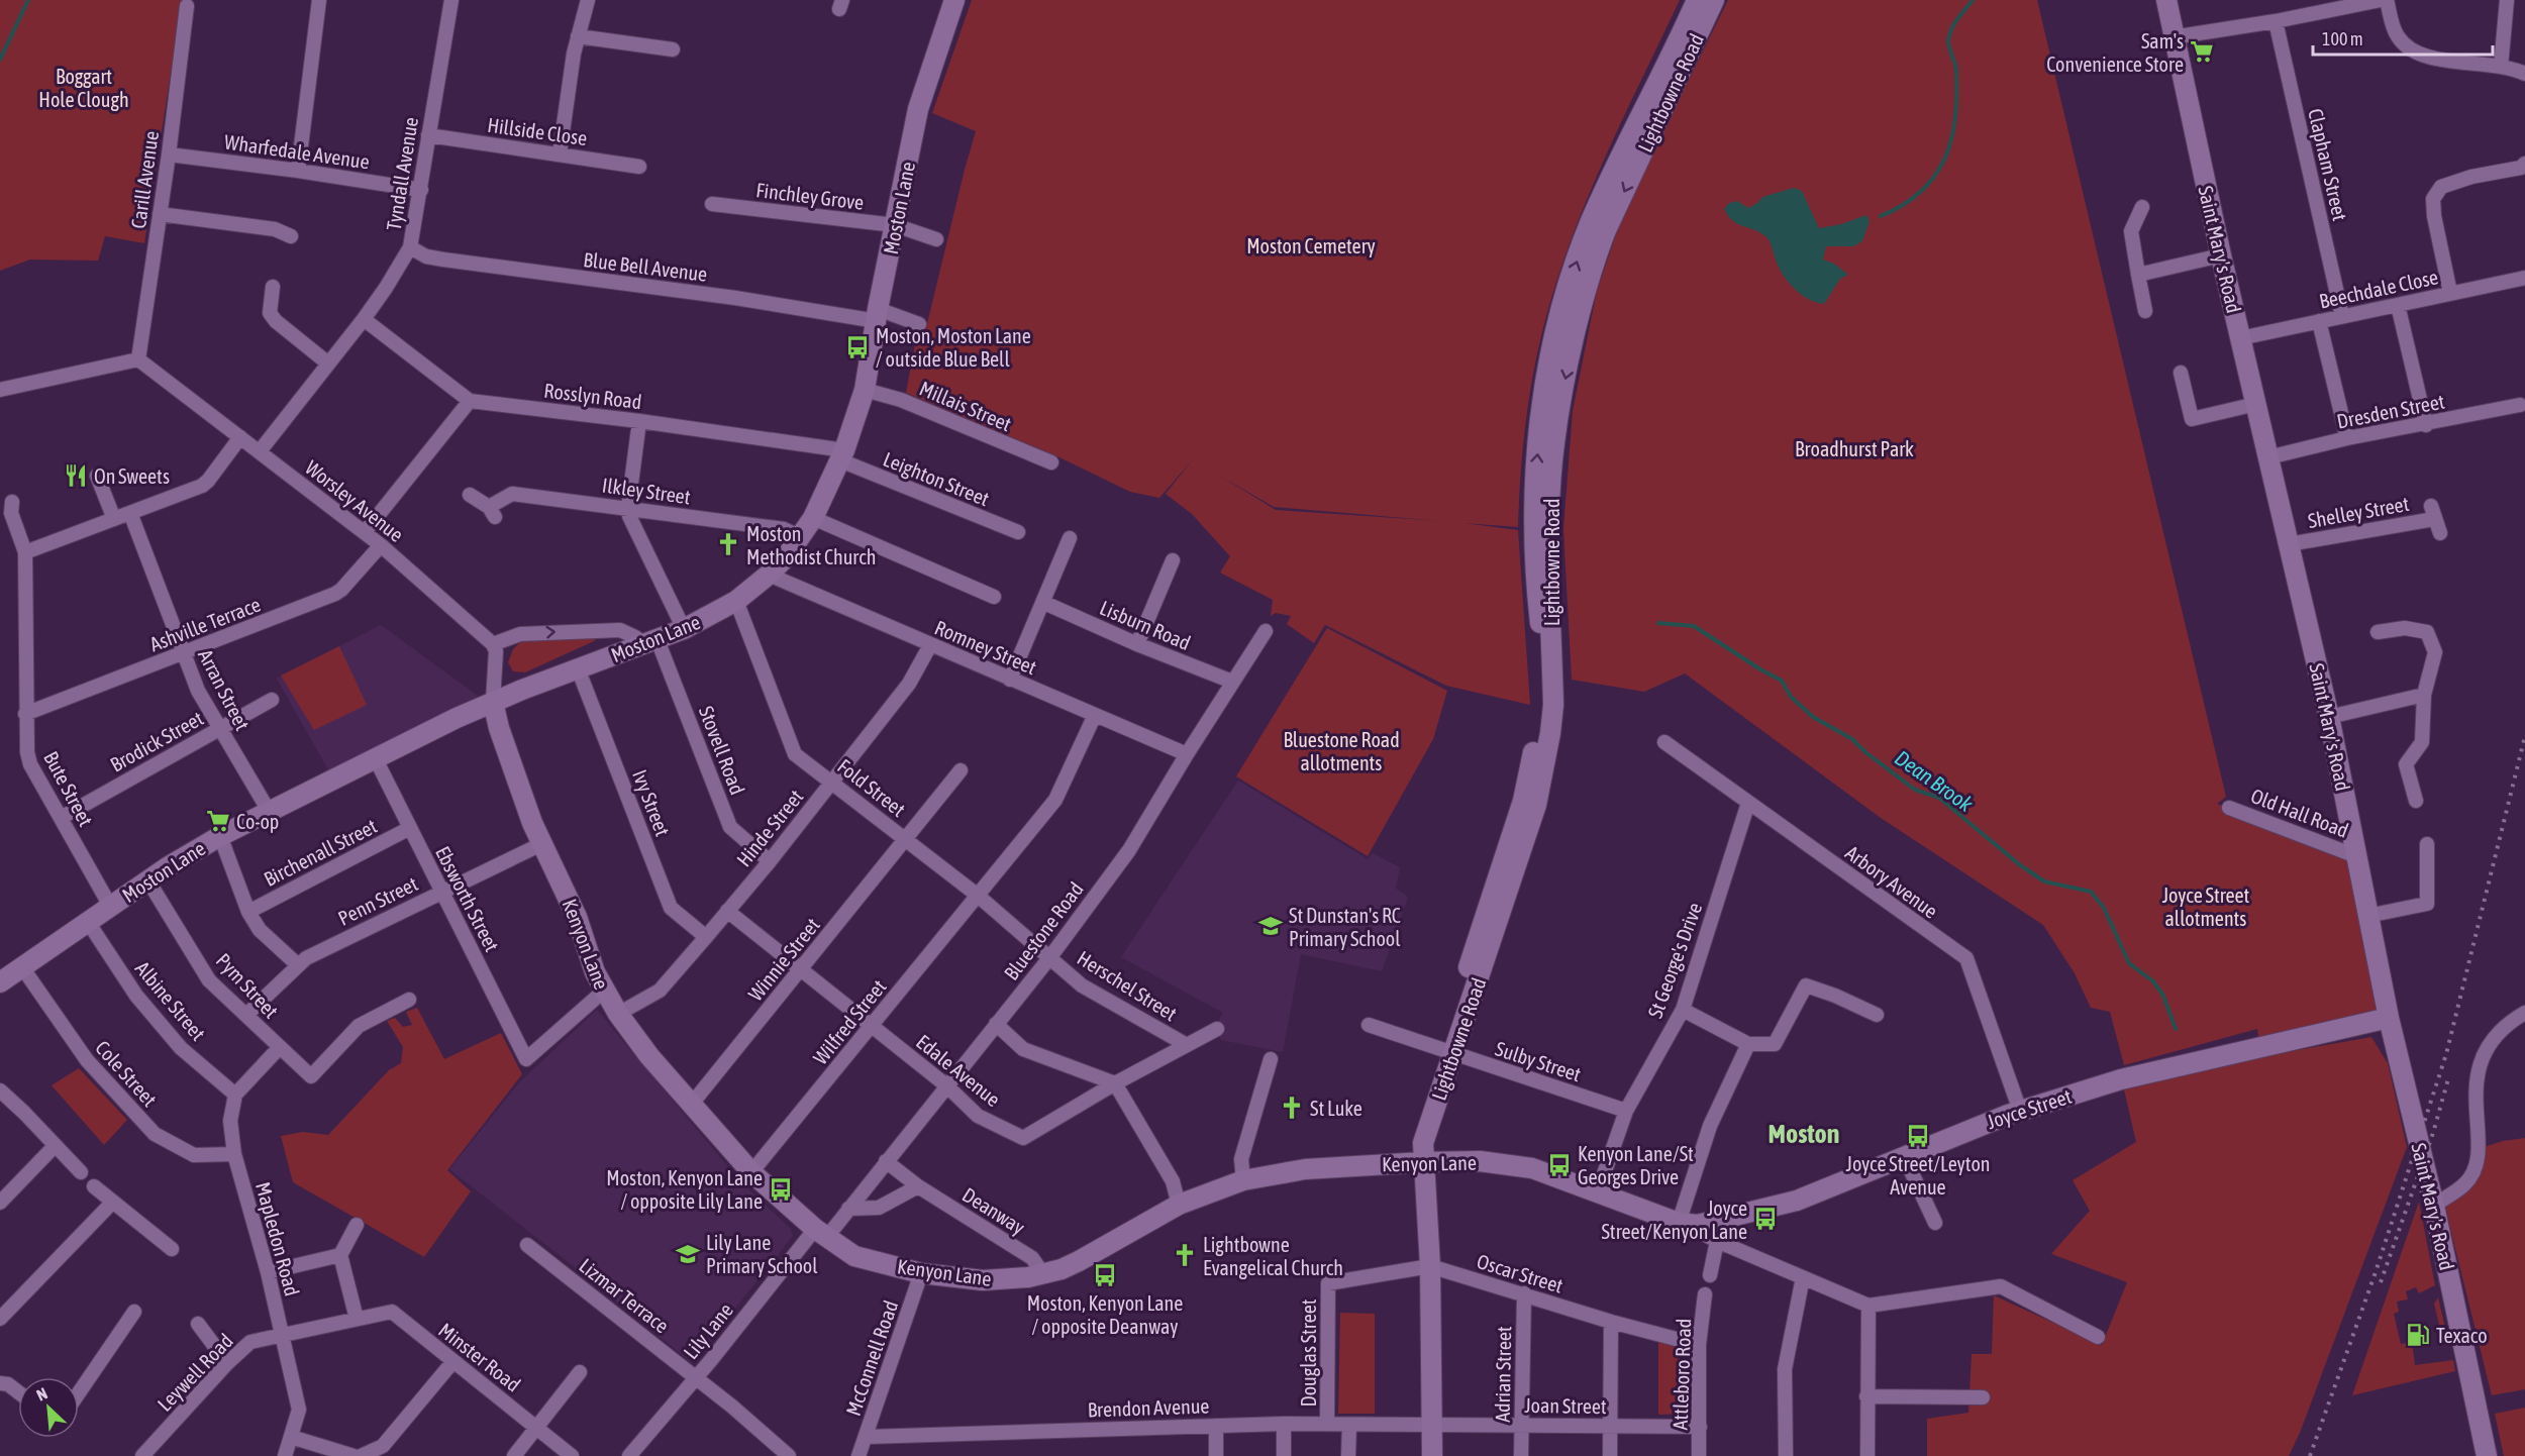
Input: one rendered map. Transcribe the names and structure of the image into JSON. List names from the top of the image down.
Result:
{
  "streets": {
    "street": [
      "Lightbowne Road",
      "Hillside Close",
      "Wharfedale Avenue",
      "Clapham Street",
      "Tyndall Avenue",
      "Carill Avenue",
      "Finchley Grove",
      "Moston Lane",
      "Saint Mary's Road",
      "Blue Bell Avenue",
      "Beechdale Close",
      "Rosslyn Road",
      "Millais Street",
      "Dresden Street",
      "Leighton Street",
      "Ilkley Street",
      "Worsley Avenue",
      "Shelley Street",
      "Ashville Terrace",
      "Lisburn Road",
      "Romney Street",
      "Arran Street",
      "Brodick Street",
      "Stovell Road",
      "Fold Street",
      "Bute Street",
      "Ivy Street",
      "Old Hall Road",
      "Hinde Street",
      "Birchenall Street",
      "Arbory Avenue",
      "Ebsworth Street",
      "Penn Street",
      "Bluestone Road",
      "Kenyon Lane",
      "Winnie Street",
      "St George's Drive",
      "Pym Street",
      "Herschel Street",
      "Albine Street",
      "Wilfred Street",
      "Sulby Street",
      "Edale Avenue",
      "Cole Street",
      "Joyce Street",
      "Deanway",
      "Mapledon Road",
      "Oscar Street",
      "Lizmar Terrace",
      "Lily Lane",
      "Douglas Street",
      "Minster Road",
      "McConnell Road",
      "Leywell Road",
      "Adrian Street",
      "Attleboro Road",
      "Joan Street",
      "Brendon Avenue"
    ]
  },
  "crossings": [
    ["Lightbowne Road", "Kenyon Lane"],
    ["Lightbowne Road", "Sulby Street"],
    ["Lightbowne Road", "Oscar Street"],
    ["Lightbowne Road", "Joan Street"],
    ["Lightbowne Road", "Brendon Avenue"],
    ["Hillside Close", "Tyndall Avenue"],
    ["Wharfedale Avenue", "Tyndall Avenue"],
    ["Wharfedale Avenue", "Carill Avenue"],
    ["Clapham Street", "Beechdale Close"],
    ["Tyndall Avenue", "Blue Bell Avenue"],
    ["Tyndall Avenue", "Worsley Avenue"],
    ["Carill Avenue", "Worsley Avenue"],
    ["Finchley Grove", "Moston Lane"],
    ["Moston Lane", "Blue Bell Avenue"],
    ["Moston Lane", "Rosslyn Road"],
    ["Moston Lane", "Millais Street"],
    ["Moston Lane", "Leighton Street"],
    ["Moston Lane", "Ilkley Street"],
    ["Moston Lane", "Romney Street"],
    ["Moston Lane", "Arran Street"],
    ["Moston Lane", "Stovell Road"],
    ["Moston Lane", "Fold Street"],
    ["Moston Lane", "Bute Street"],
    ["Moston Lane", "Ivy Street"],
    ["Moston Lane", "Ebsworth Street"],
    ["Moston Lane", "Kenyon Lane"],
    ["Moston Lane", "Pym Street"],
    ["Moston Lane", "Albine Street"],
    ["Moston Lane", "Cole Street"],
    ["Saint Mary's Road", "Beechdale Close"],
    ["Saint Mary's Road", "Dresden Street"],
    ["Saint Mary's Road", "Shelley Street"],
    ["Saint Mary's Road", "Old Hall Road"],
    ["Saint Mary's Road", "Joyce Street"],
    ["Rosslyn Road", "Leighton Street"],
    ["Worsley Avenue", "Ashville Terrace"],
    ["Ashville Terrace", "Arran Street"],
    ["Ashville Terrace", "Bute Street"],
    ["Lisburn Road", "Bluestone Road"],
    ["Romney Street", "Hinde Street"],
    ["Romney Street", "Bluestone Road"],
    ["Romney Street", "Wilfred Street"],
    ["Arran Street", "Brodick Street"],
    ["Brodick Street", "Bute Street"],
    ["Stovell Road", "Hinde Street"],
    ["Fold Street", "Hinde Street"],
    ["Fold Street", "Bluestone Road"],
    ["Fold Street", "Winnie Street"],
    ["Fold Street", "Herschel Street"],
    ["Fold Street", "Wilfred Street"],
    ["Ivy Street", "Hinde Street"],
    ["Hinde Street", "Kenyon Lane"],
    ["Hinde Street", "Edale Avenue"],
    ["Birchenall Street", "Ebsworth Street"],
    ["Arbory Avenue", "St George's Drive"],
    ["Arbory Avenue", "Joyce Street"],
    ["Ebsworth Street", "Penn Street"],
    ["Ebsworth Street", "Kenyon Lane"],
    ["Penn Street", "Kenyon Lane"],
    ["Penn Street", "Pym Street"],
    ["Bluestone Road", "Kenyon Lane"],
    ["Bluestone Road", "Herschel Street"],
    ["Bluestone Road", "Edale Avenue"],
    ["Bluestone Road", "Deanway"],
    ["Bluestone Road", "Lily Lane"],
    ["Kenyon Lane", "Winnie Street"],
    ["Kenyon Lane", "St George's Drive"],
    ["Kenyon Lane", "Wilfred Street"],
    ["Kenyon Lane", "Joyce Street"],
    ["Kenyon Lane", "Deanway"],
    ["Kenyon Lane", "Lily Lane"],
    ["Kenyon Lane", "McConnell Road"],
    ["Winnie Street", "Edale Avenue"],
    ["St George's Drive", "Sulby Street"],
    ["Herschel Street", "Edale Avenue"],
    ["Albine Street", "Mapledon Road"],
    ["Wilfred Street", "Edale Avenue"],
    ["Cole Street", "Mapledon Road"],
    ["Mapledon Road", "Leywell Road"],
    ["Oscar Street", "Douglas Street"],
    ["Oscar Street", "Adrian Street"],
    ["Oscar Street", "Attleboro Road"],
    ["Lizmar Terrace", "Lily Lane"],
    ["Douglas Street", "Brendon Avenue"],
    ["Minster Road", "Leywell Road"],
    ["McConnell Road", "Brendon Avenue"],
    ["Adrian Street", "Joan Street"],
    ["Attleboro Road", "Joan Street"],
    ["Joan Street", "Brendon Avenue"]
  ],
  "districts": ["Moston"],
  "water": ["Dean Brook"],
  "parks": [
    "Boggart Hole Clough",
    "Moston Cemetery",
    "Broadhurst Park",
    "Bluestone Road allotments",
    "Joyce Street allotments"
  ],
  "places": {
    "supermarket": ["Sam's Convenience Store", "Co-op"],
    "bus stop": [
      "Moston, Moston Lane / outside Blue Bell",
      "Joyce Street/Leyton Avenue",
      "Kenyon Lane/St Georges Drive",
      "Moston, Kenyon Lane / opposite Lily Lane",
      "Joyce Street/Kenyon Lane",
      "Moston, Kenyon Lane / opposite Deanway"
    ],
    "restaurant": ["On Sweets"],
    "church": ["Moston Methodist Church", "St Luke", "Lightbowne Evangelical Church"],
    "school or university": ["St Dunstan's RC Primary School", "Lily Lane Primary School"],
    "fuel station": ["Texaco"]
  },
  "scale_bar": "100 m",
  "north": "top left"
}
